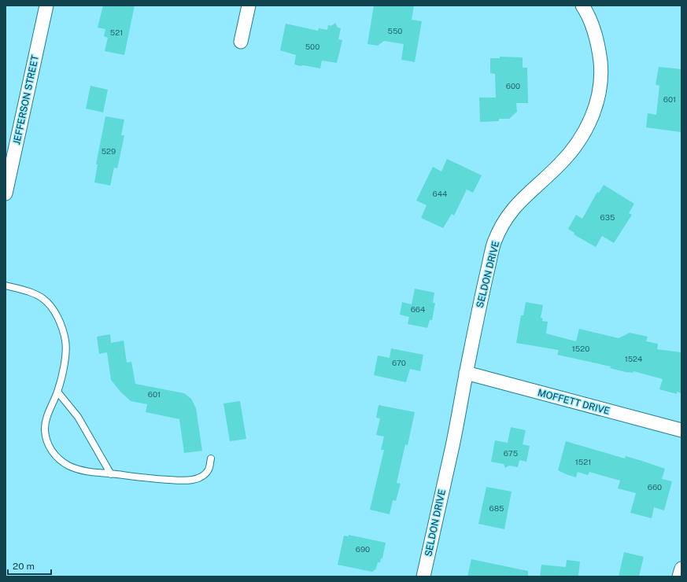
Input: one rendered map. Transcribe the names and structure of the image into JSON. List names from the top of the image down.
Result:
{
  "streets": {
    "street": ["JEFFERSON STREET", "SELDON DRIVE", "MOFFETT DRIVE"]
  },
  "crossings": [
    ["SELDON DRIVE", "MOFFETT DRIVE"]
  ],
  "house_numbers": [
    "550",
    "521",
    "500",
    "600",
    "601",
    "529",
    "644",
    "635",
    "664",
    "1520",
    "1524",
    "670",
    "601",
    "675",
    "1521",
    "660",
    "685",
    "690"
  ],
  "scale_bar": "20 m"
}
